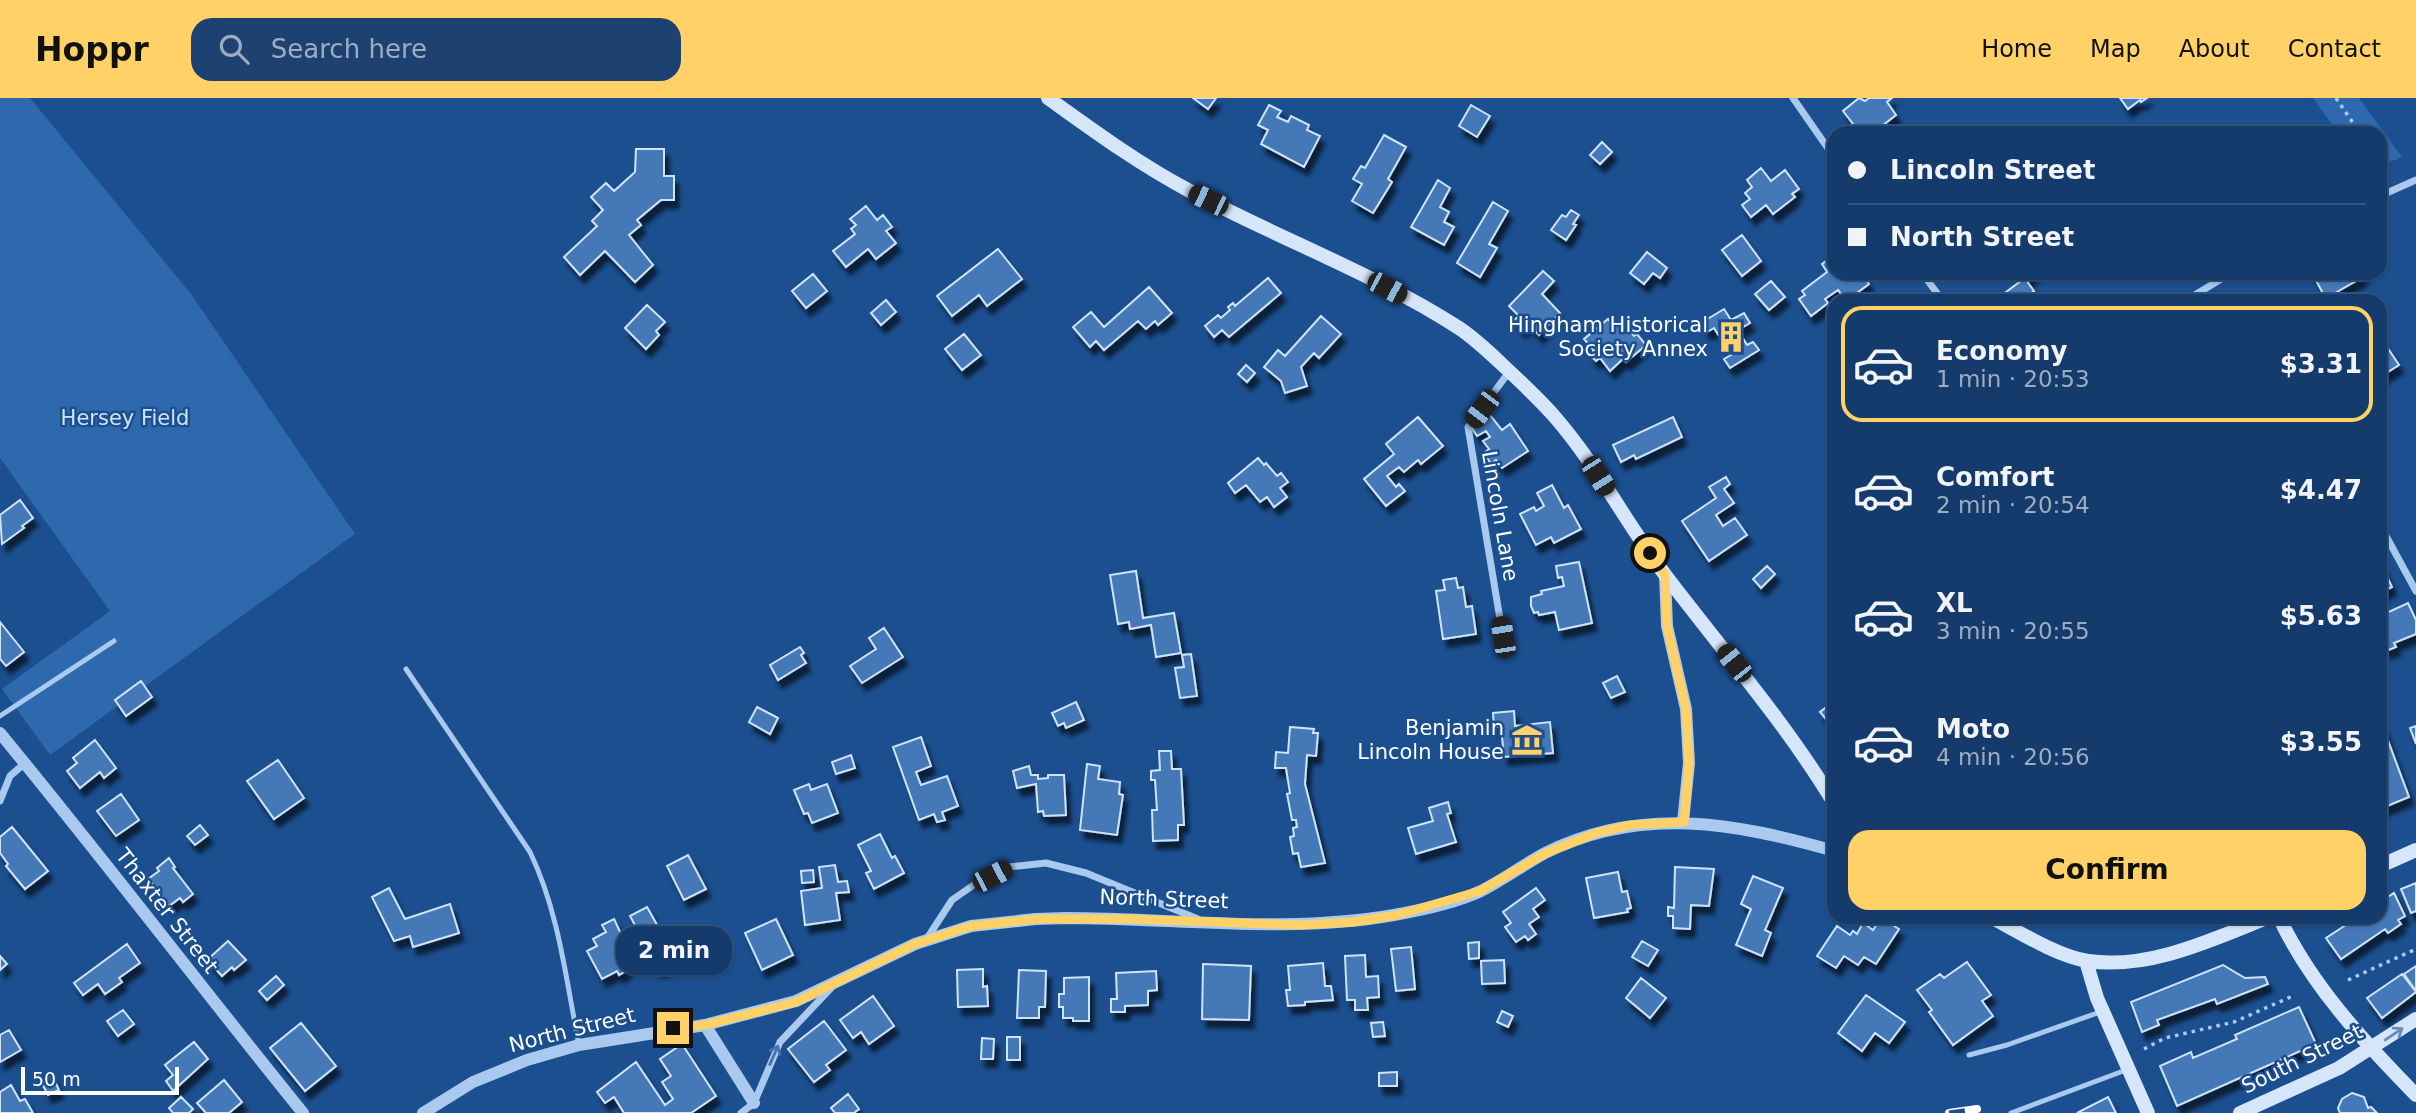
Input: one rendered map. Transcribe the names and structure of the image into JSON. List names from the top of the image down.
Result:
{
  "streets": {
    "main road": ["South Street"],
    "street": ["Lincoln Lane", "North Street", "Thaxter Street"]
  },
  "parks": ["Hersey Field"],
  "places": {
    "building": ["Hingham Historical Society Annex"],
    "museum": ["Benjamin Lincoln House"]
  },
  "scale_bar": "50 m",
  "page": {
    "header": "Hoppr",
    "search": "Search here",
    "nav": [
      "Home",
      "Map",
      "About",
      "Contact"
    ],
    "banner": ["Lincoln Street", "North Street"],
    "list": [
      {
        "name": "Economy",
        "note": "1 min · 20:53",
        "value": "$3.31"
      },
      {
        "name": "Comfort",
        "note": "2 min · 20:54",
        "value": "$4.47"
      },
      {
        "name": "XL",
        "note": "3 min · 20:55",
        "value": "$5.63"
      },
      {
        "name": "Moto",
        "note": "4 min · 20:56",
        "value": "$3.55"
      }
    ],
    "buttons": "Confirm",
    "bubble": "2 min",
    "scale": "50 m"
  }
}
